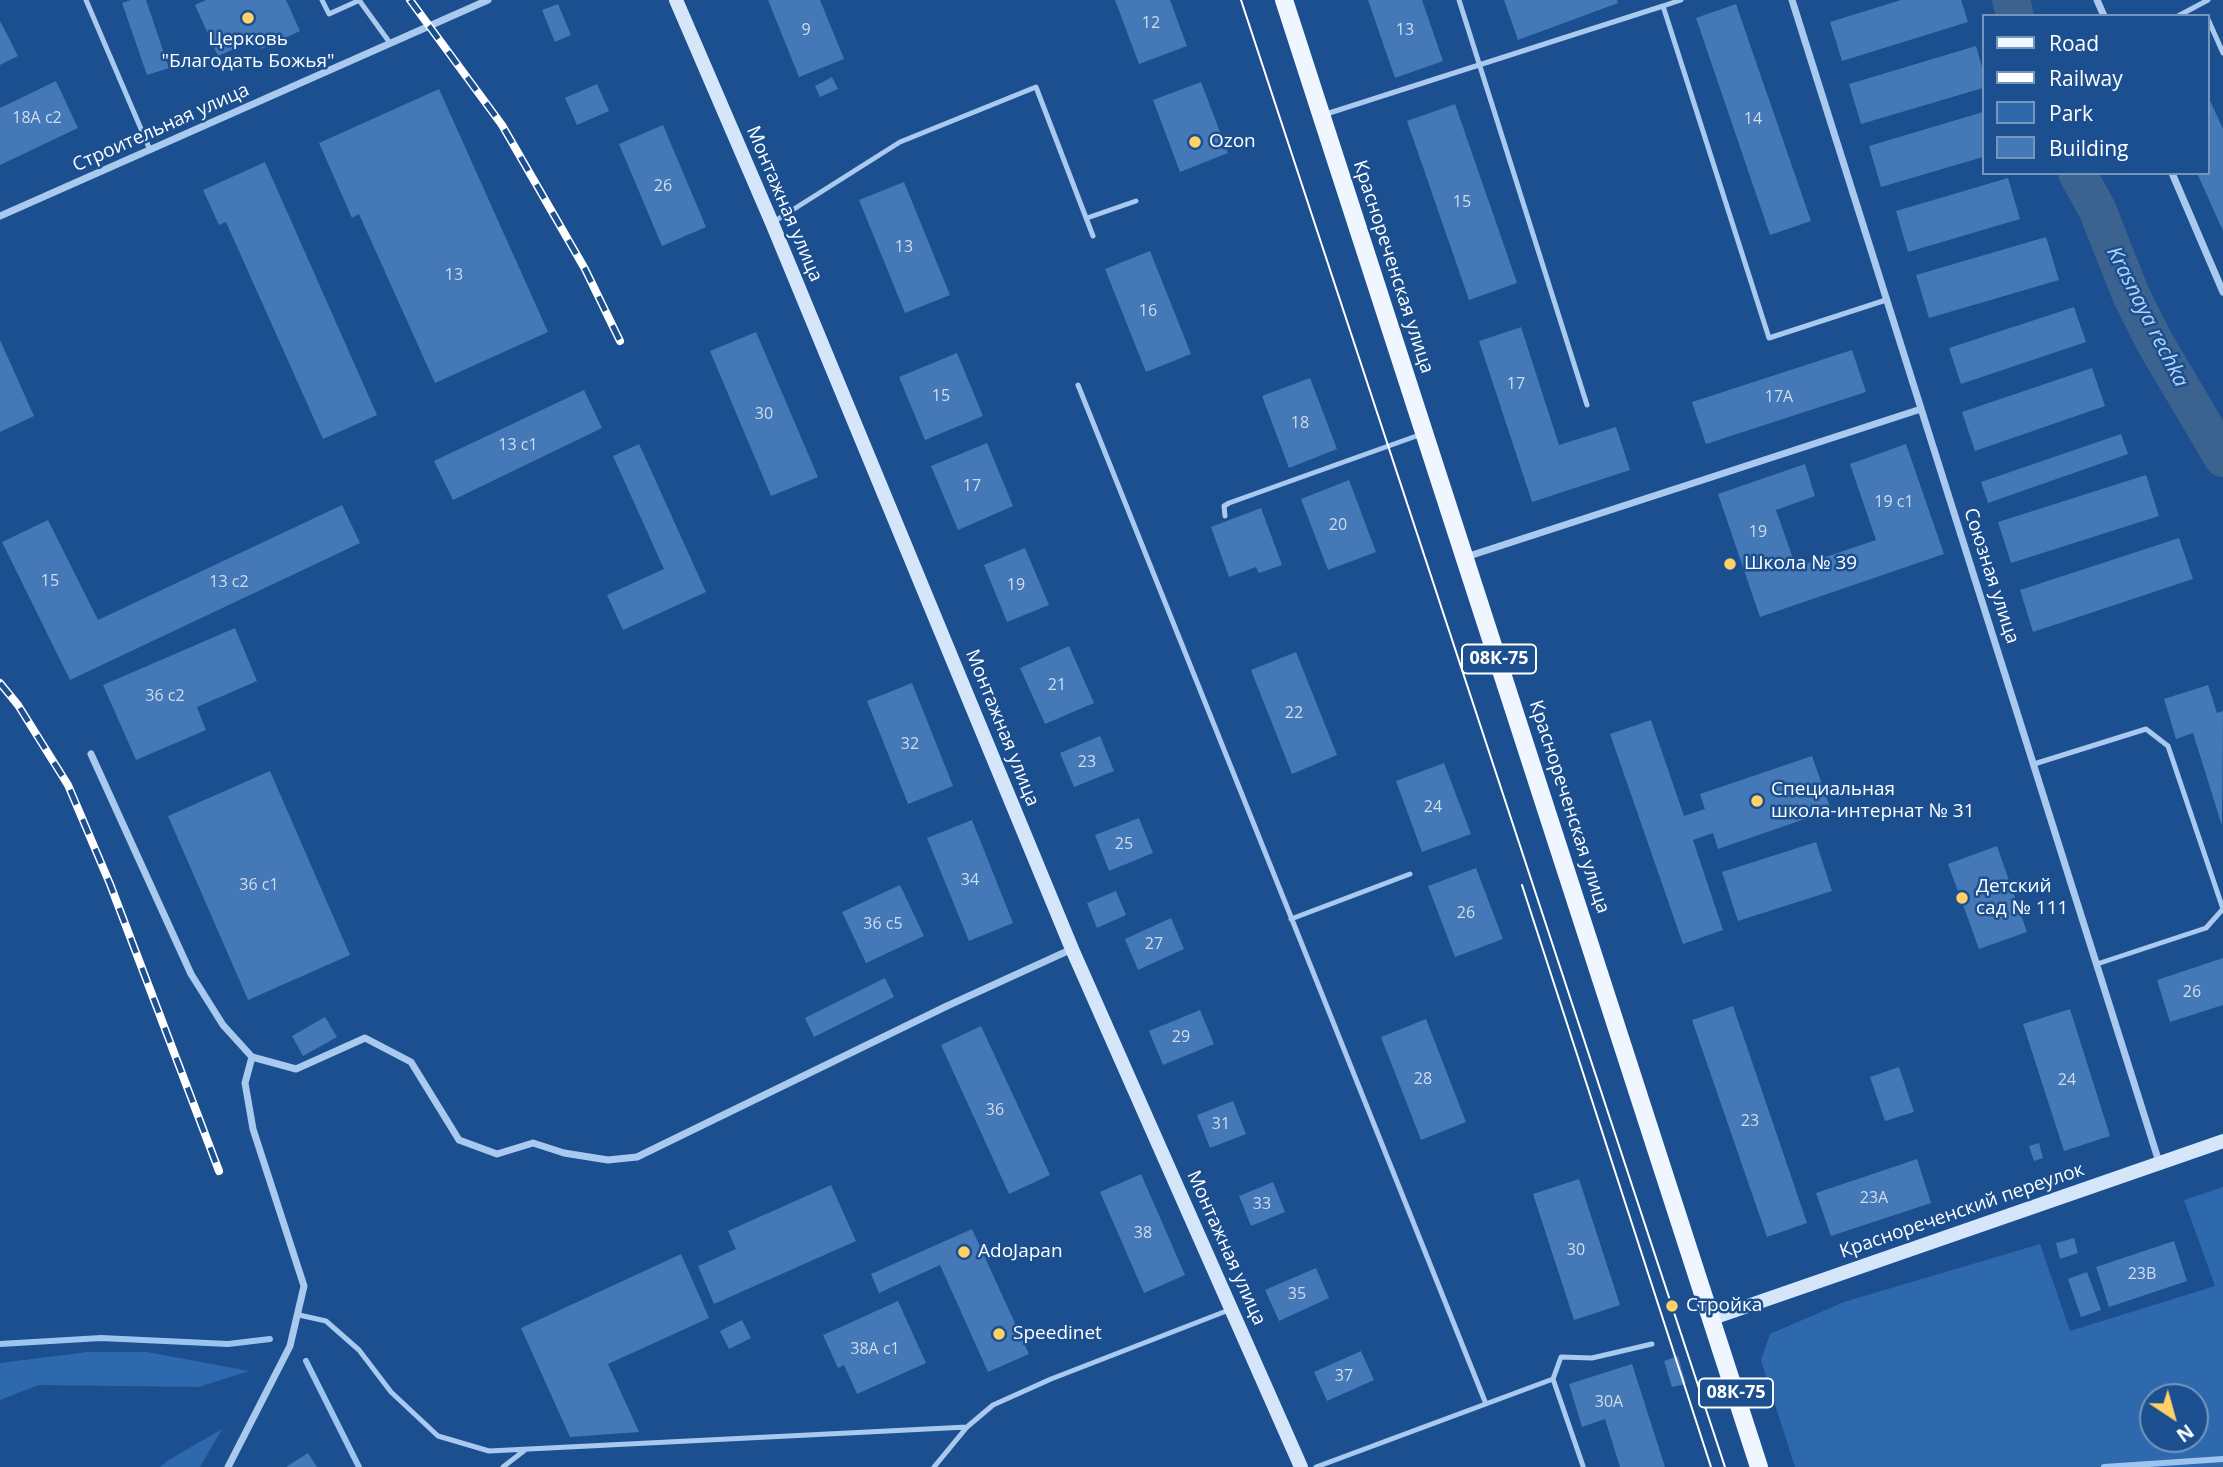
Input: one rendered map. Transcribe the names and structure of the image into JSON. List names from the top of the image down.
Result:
{
  "streets": {
    "main road": ["Краснореченская улица", "08К-75"],
    "street": [
      "Строительная улица",
      "Монтажная улица",
      "Союзная улица",
      "Краснореченский переулок"
    ]
  },
  "crossings": [
    ["Краснореченская улица", "Краснореченский переулок"],
    ["Союзная улица", "Краснореченский переулок"]
  ],
  "water": ["Krasnaya rechka"],
  "places": [
    "Церковь \"Благодать Божья\"",
    "Ozon",
    "Школа № 39",
    "Специальная школа-интернат № 31",
    "Детский сад № 111",
    "AdoJapan",
    "Стройка",
    "Speedinet"
  ],
  "house_numbers": [
    "12",
    "9",
    "13",
    "18А с2",
    "14",
    "26",
    "15",
    "13",
    "13",
    "16",
    "17",
    "15",
    "17А",
    "30",
    "18",
    "13 с1",
    "17",
    "19 с1",
    "20",
    "19",
    "15",
    "13 с2",
    "19",
    "21",
    "36 с2",
    "22",
    "32",
    "23",
    "24",
    "25",
    "34",
    "36 с1",
    "26",
    "36 с5",
    "27",
    "26",
    "29",
    "28",
    "24",
    "36",
    "23",
    "31",
    "23А",
    "33",
    "38",
    "30",
    "23В",
    "35",
    "38А с1",
    "37",
    "30А"
  ],
  "legend": [
    "Road",
    "Railway",
    "Park",
    "Building"
  ],
  "north": "bottom right"
}
